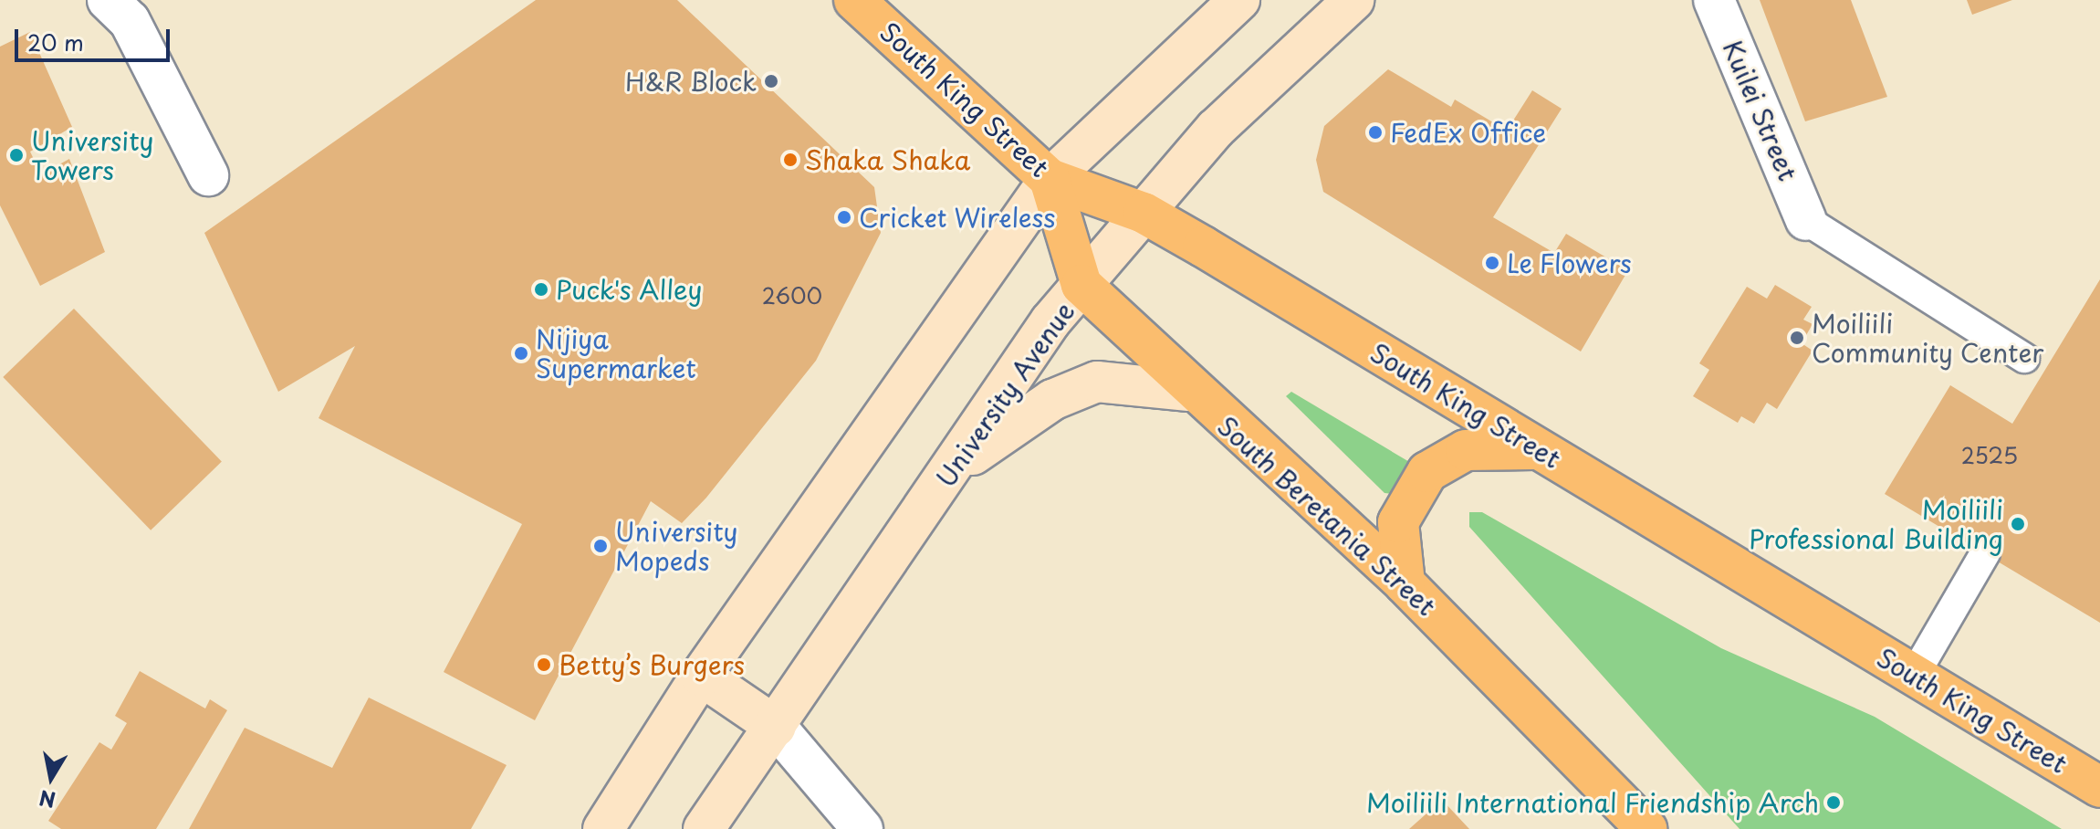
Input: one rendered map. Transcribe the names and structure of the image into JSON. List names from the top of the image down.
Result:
{
  "streets": {
    "main road": ["South King Street", "University Avenue", "South Beretania Street"],
    "street": ["Kuilei Street"]
  },
  "crossings": [
    ["South King Street", "University Avenue"],
    ["South King Street", "South Beretania Street"],
    ["University Avenue", "South Beretania Street"]
  ],
  "places": [
    "H&R Block",
    "FedEx Office",
    "University Towers",
    "Shaka Shaka",
    "Cricket Wireless",
    "Le Flowers",
    "Puck's Alley",
    "Moiliili Community Center",
    "Nijiya Supermarket",
    "Moiliili Professional Building",
    "University Mopeds",
    "Betty’s Burgers",
    "Moiliili International Friendship Arch"
  ],
  "house_numbers": ["2600", "2525"],
  "scale_bar": "20 m",
  "north": "bottom"
}
